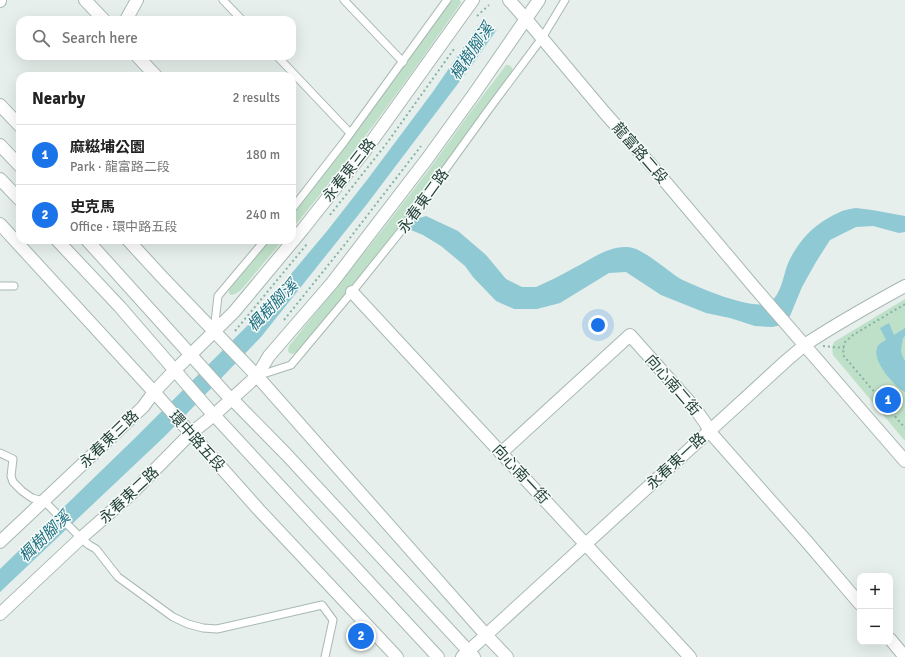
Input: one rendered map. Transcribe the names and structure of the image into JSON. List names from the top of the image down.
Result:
{
  "streets": {
    "street": [
      "龍富路二段",
      "永春東三路",
      "永春東二路",
      "向心南二街",
      "環中路五段",
      "永春東一路",
      "向心南一街"
    ]
  },
  "crossings": [
    ["龍富路二段", "永春東二路"],
    ["龍富路二段", "永春東一路"],
    ["永春東三路", "環中路五段"],
    ["永春東二路", "環中路五段"],
    ["永春東二路", "向心南一街"],
    ["向心南二街", "永春東一路"],
    ["向心南二街", "向心南一街"],
    ["永春東一路", "向心南一街"]
  ],
  "water": ["楓樹腳溪"],
  "page": {
    "search": "Search here",
    "heading": ["Nearby", "2 results"],
    "list": [
      {
        "mark": "1",
        "name": "麻糍埔公園",
        "note": "Park · 龍富路二段",
        "value": "180 m"
      },
      {
        "mark": "2",
        "name": "史克馬",
        "note": "Office · 環中路五段",
        "value": "240 m"
      }
    ],
    "pins": ["1", "2"],
    "map_buttons": ["+", "−"]
  }
}
